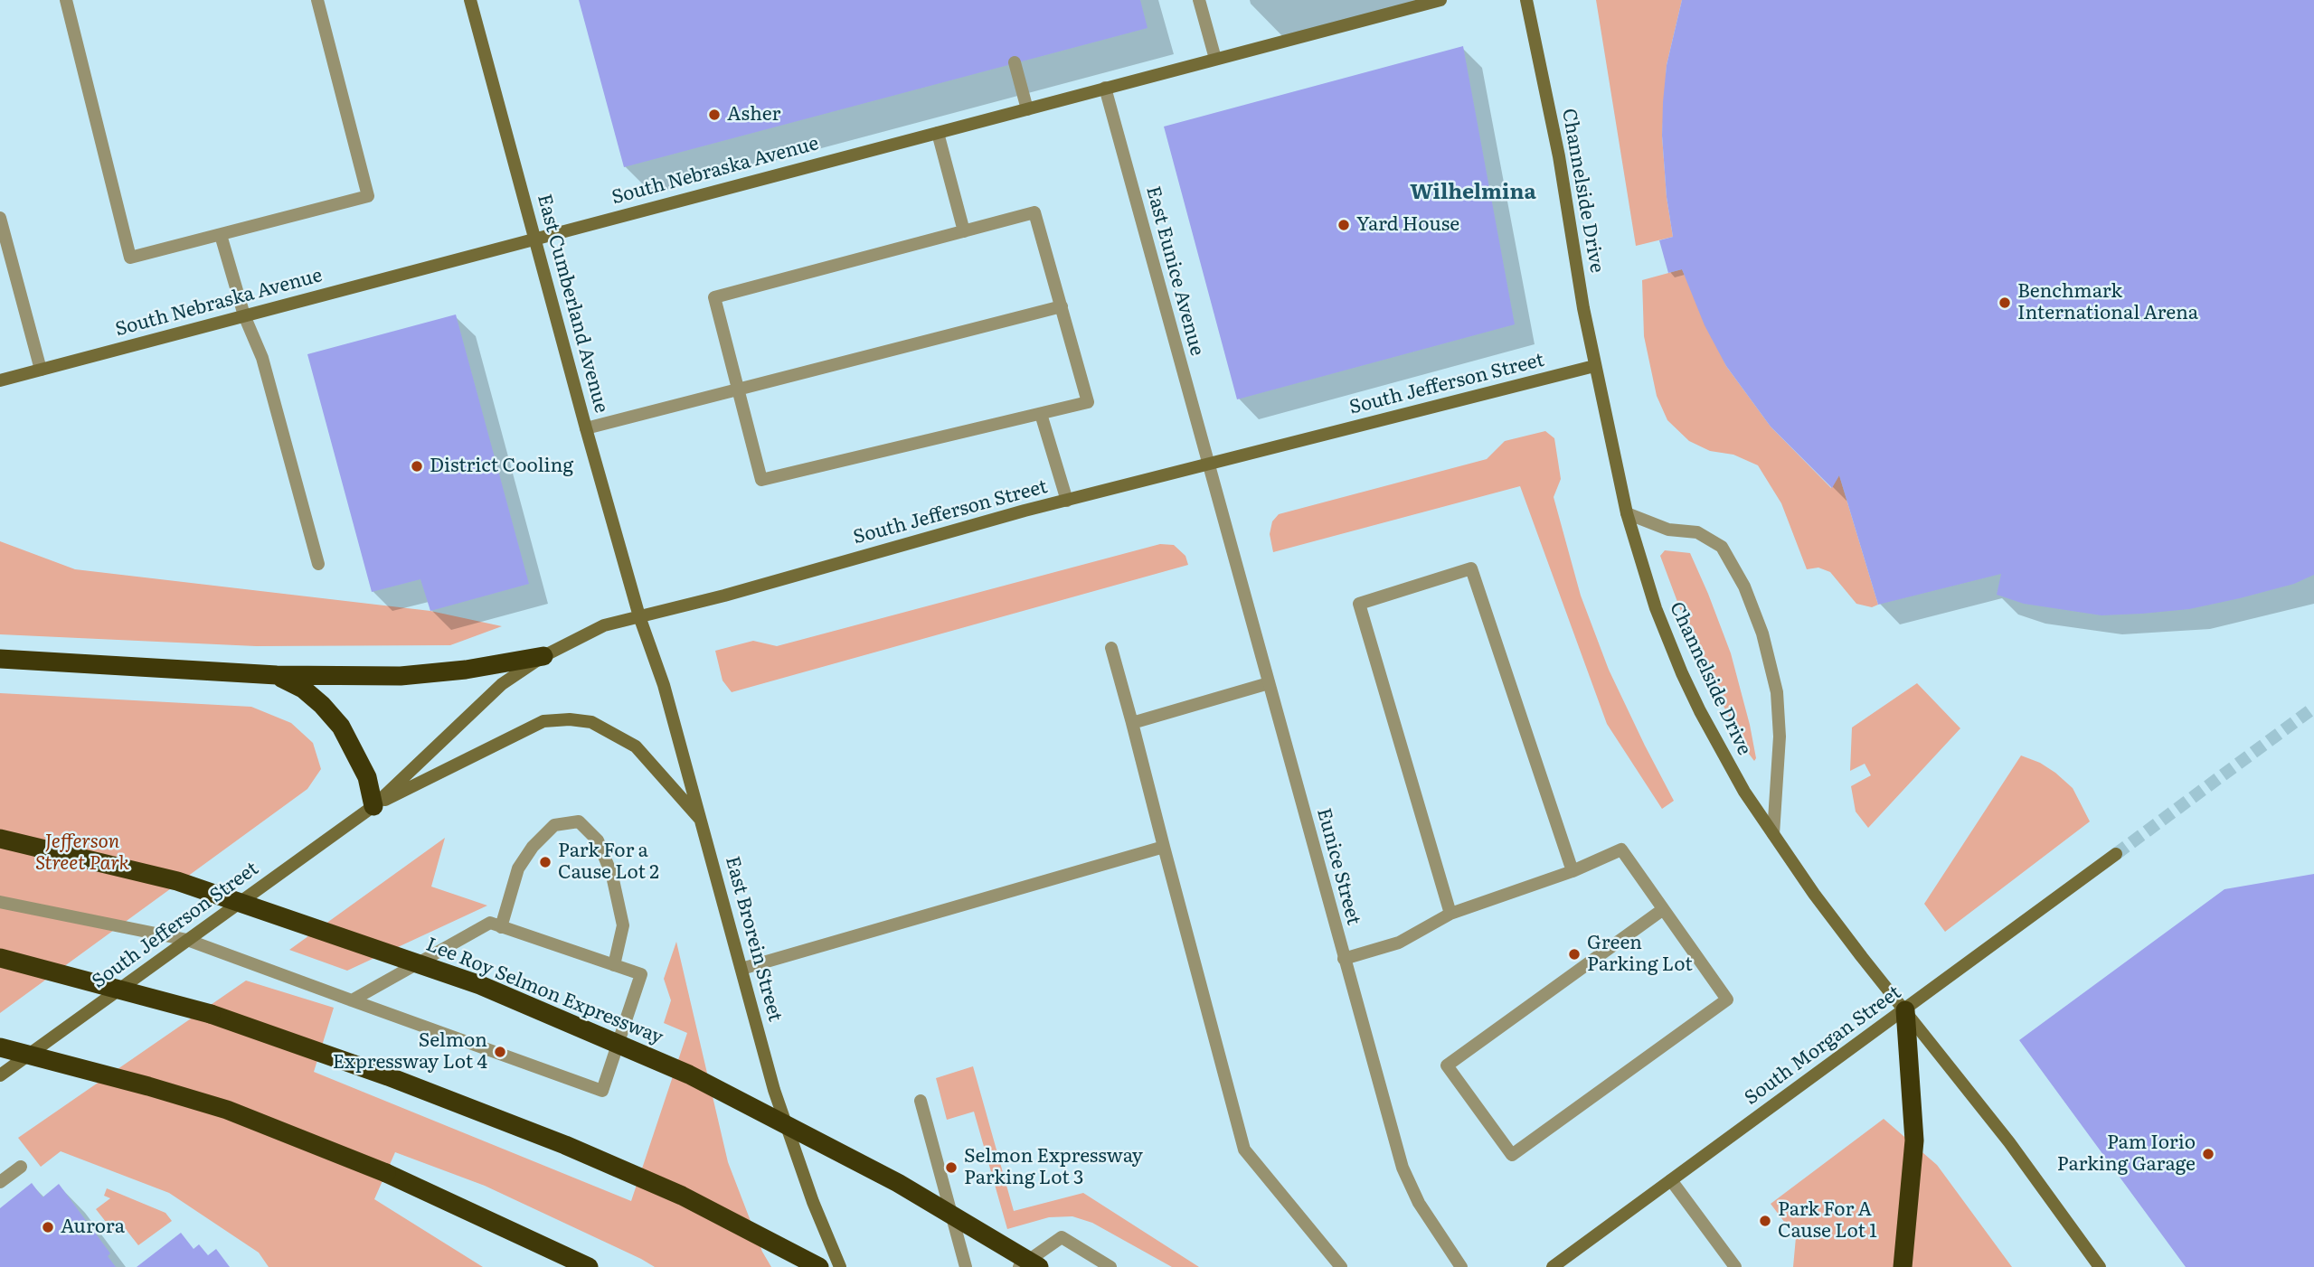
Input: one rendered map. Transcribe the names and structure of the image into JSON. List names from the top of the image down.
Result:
{
  "streets": {
    "highway": ["Lee Roy Selmon Expressway"],
    "main road": [
      "South Nebraska Avenue",
      "Channelside Drive",
      "East Cumberland Avenue",
      "South Jefferson Street",
      "East Brorein Street",
      "South Morgan Street"
    ],
    "street": ["East Eunice Avenue", "Eunice Street"]
  },
  "crossings": [
    ["South Nebraska Avenue", "East Eunice Avenue"],
    ["South Nebraska Avenue", "East Cumberland Avenue"],
    ["Channelside Drive", "South Jefferson Street"],
    ["Channelside Drive", "South Morgan Street"],
    ["East Eunice Avenue", "South Jefferson Street"],
    ["East Eunice Avenue", "Eunice Street"],
    ["East Cumberland Avenue", "South Jefferson Street"],
    ["East Cumberland Avenue", "East Brorein Street"],
    ["South Jefferson Street", "Eunice Street"],
    ["South Jefferson Street", "East Brorein Street"]
  ],
  "districts": ["Wilhelmina"],
  "parks": ["Jefferson Street Park"],
  "places": [
    "Asher",
    "Yard House",
    "Benchmark International Arena",
    "District Cooling",
    "Park For a Cause Lot 2",
    "Green Parking Lot",
    "Selmon Expressway Lot 4",
    "Pam Iorio Parking Garage",
    "Selmon Expressway Parking Lot 3",
    "Park For A Cause Lot 1",
    "Aurora"
  ]
}
